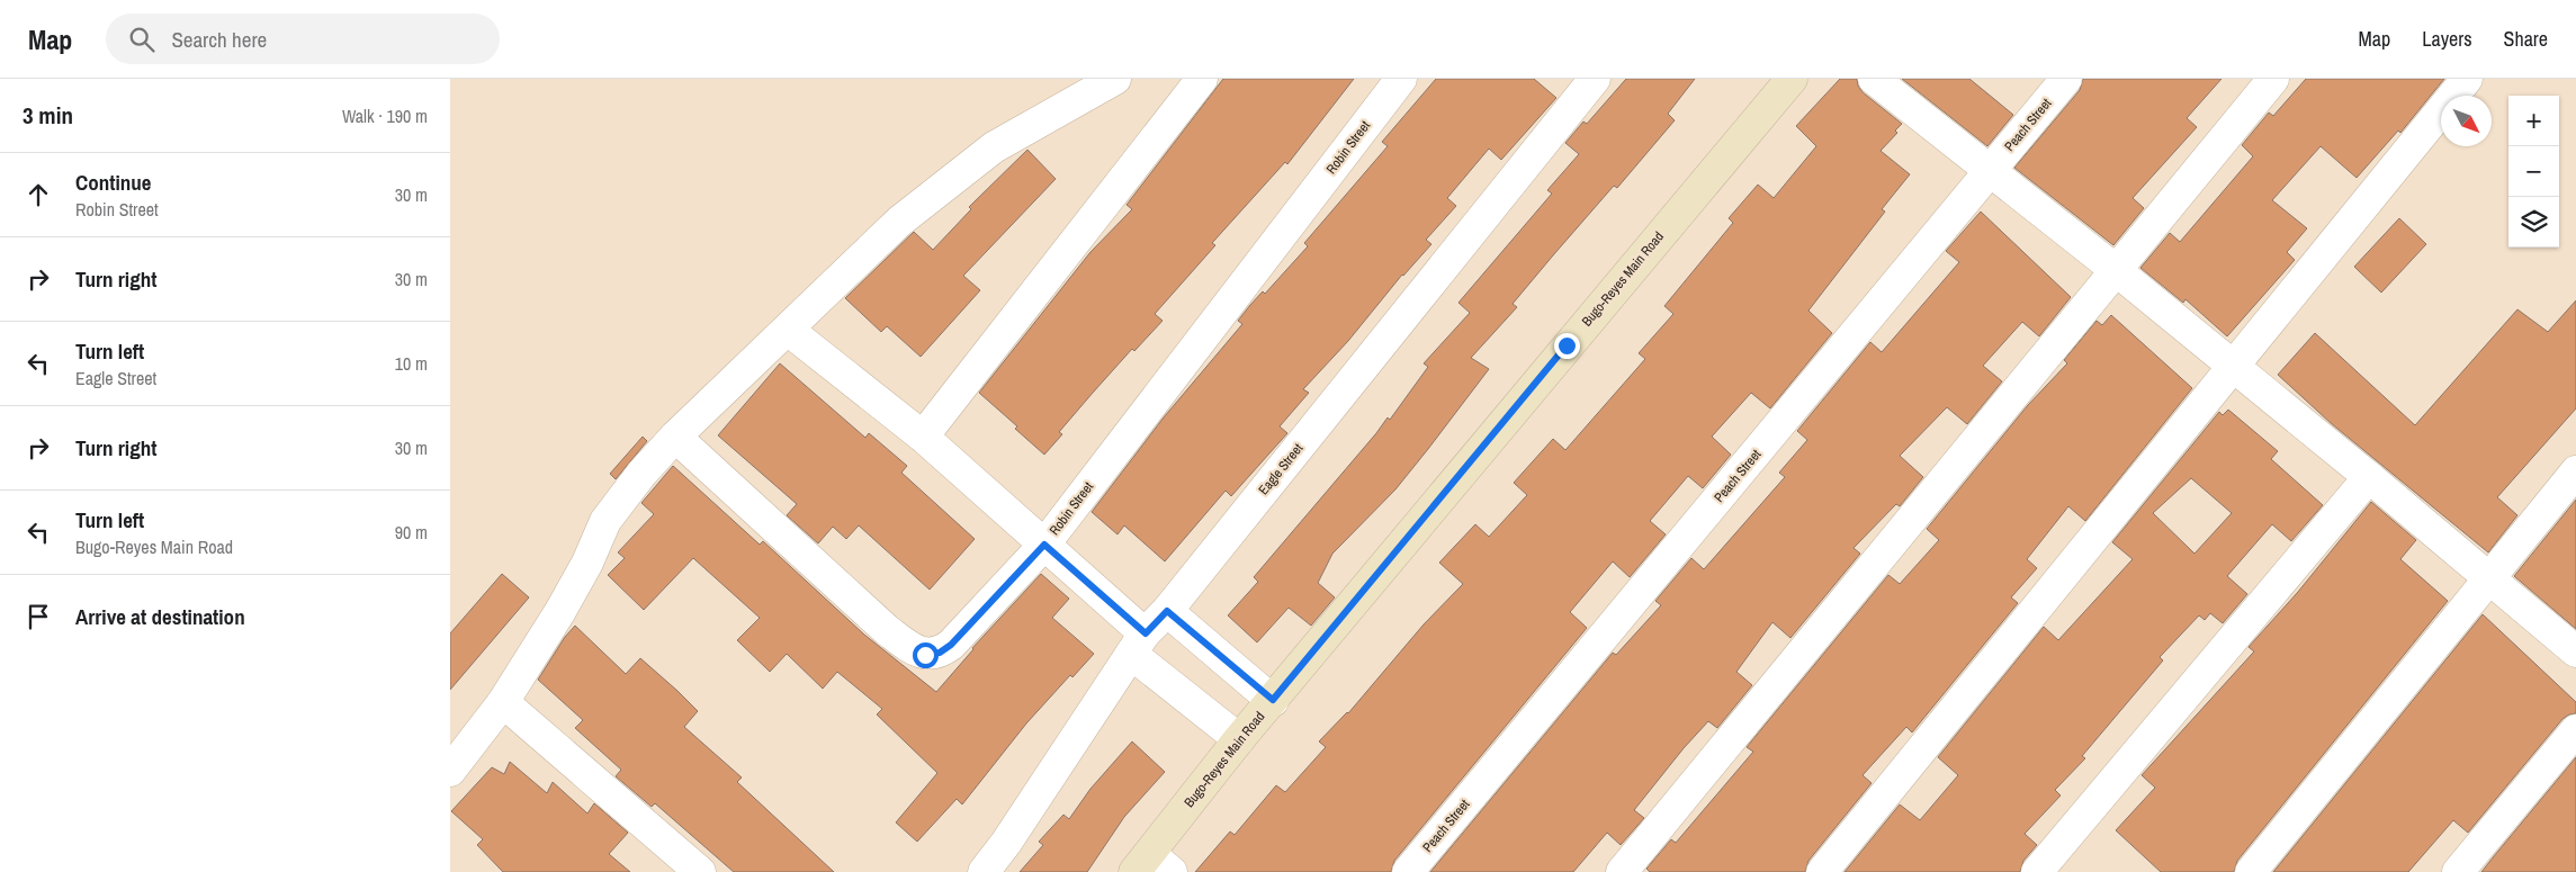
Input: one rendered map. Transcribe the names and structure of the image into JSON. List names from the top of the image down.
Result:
{
  "streets": {
    "street": [
      "Peach Street",
      "Robin Street",
      "Bugo-Reyes Main Road",
      "Eagle Street"
    ]
  },
  "north": "bottom right",
  "page": {
    "header": "Map",
    "search": "Search here",
    "nav": ["Map", "Layers", "Share"],
    "heading": ["3 min", "Walk · 190 m"],
    "map_buttons": ["+", "−"],
    "list": [
      ["Continue", "Robin Street", "30 m"],
      ["Turn right", "30 m"],
      ["Turn left", "Eagle Street", "10 m"],
      ["Turn right", "30 m"],
      ["Turn left", "Bugo-Reyes Main Road", "90 m"],
      "Arrive at destination"
    ]
  }
}
